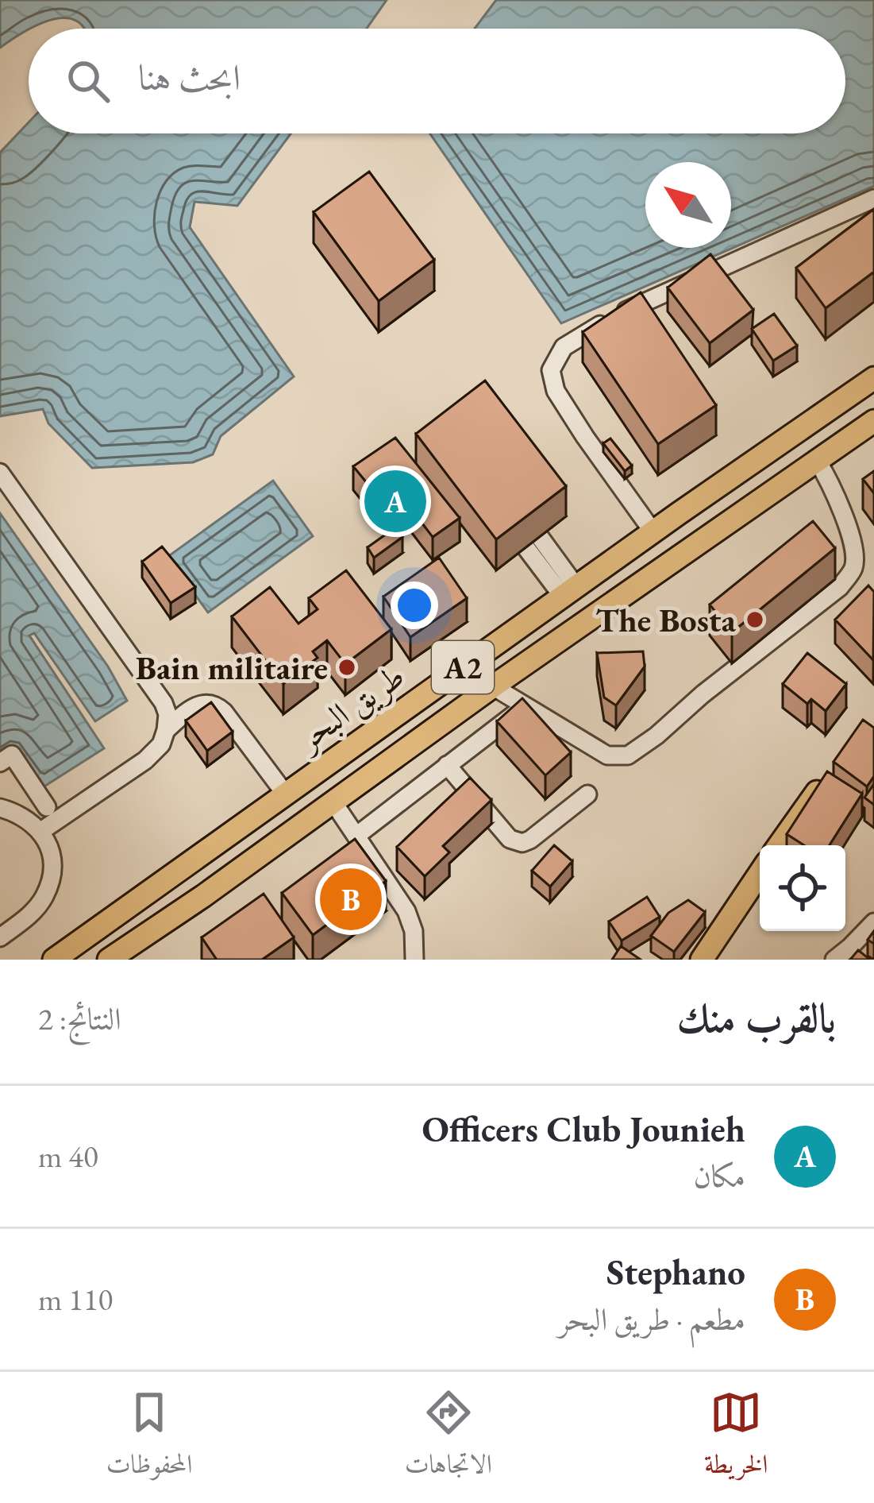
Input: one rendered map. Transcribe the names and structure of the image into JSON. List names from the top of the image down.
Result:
{
  "streets": {
    "main road": ["A2", "طريق البحر"]
  },
  "places": ["The Bosta", "Bain militaire"],
  "north": "top left",
  "page": {
    "search": "ابحث هنا",
    "pins": ["A", "B"],
    "heading": ["بالقرب منك", "النتائج: 2"],
    "list": [
      {
        "mark": "A",
        "name": "Officers Club Jounieh",
        "note": "مكان",
        "value": "40 m"
      },
      {
        "mark": "B",
        "name": "Stephano",
        "note": "مطعم · طريق البحر",
        "value": "110 m"
      }
    ],
    "nav": ["الخريطة", "الاتجاهات", "المحفوظات"]
  }
}
